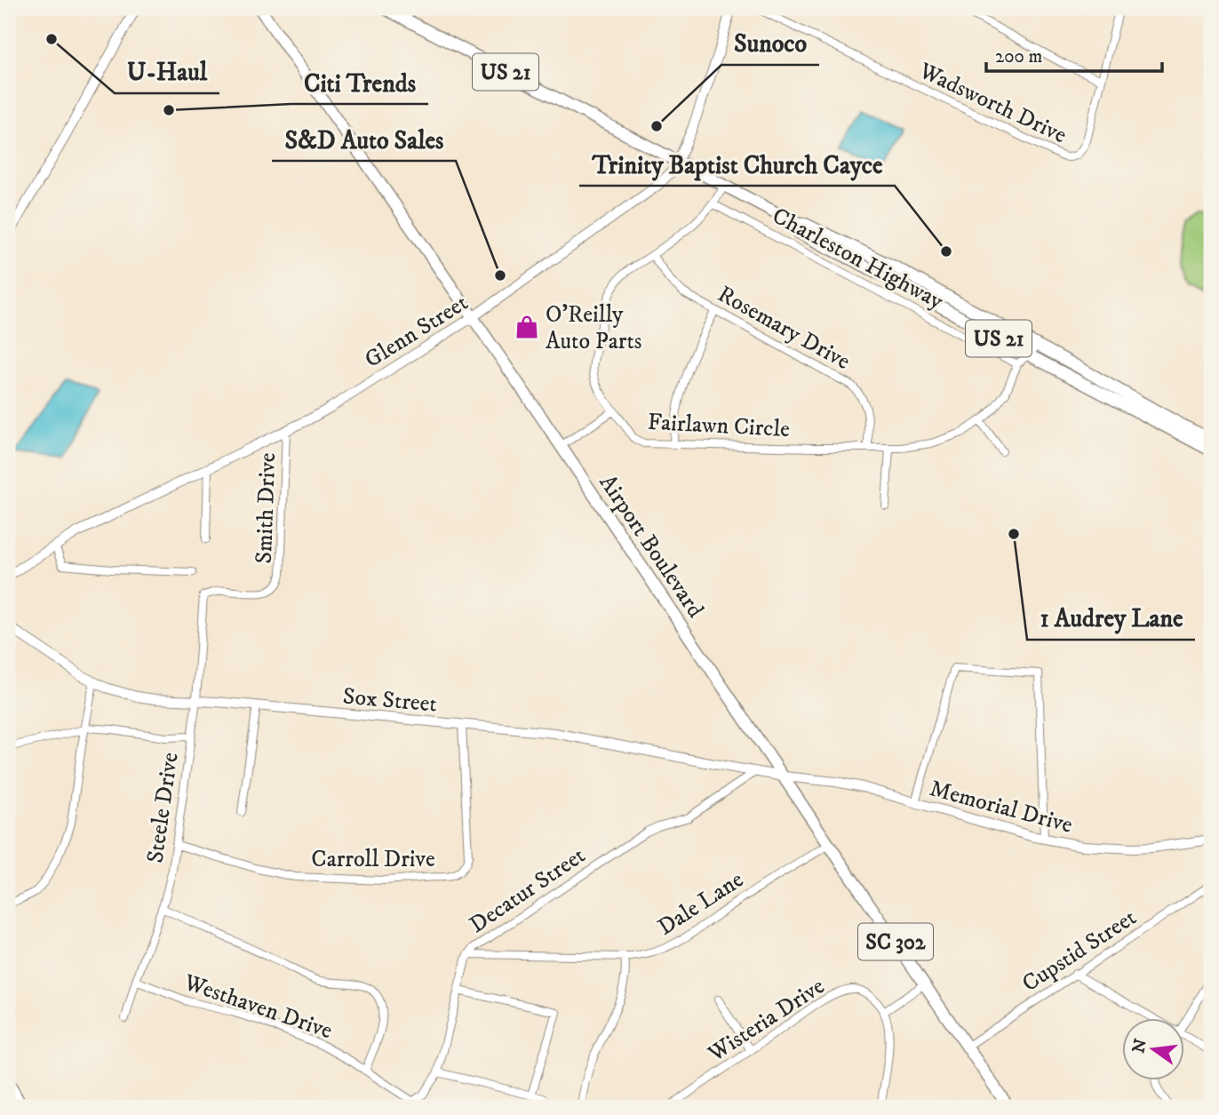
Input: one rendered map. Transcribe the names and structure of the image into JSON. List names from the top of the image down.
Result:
{
  "streets": {
    "main road": [
      "US 21",
      "Charleston Highway",
      "Airport Boulevard",
      "SC 302"
    ],
    "street": [
      "Wadsworth Drive",
      "Rosemary Drive",
      "Glenn Street",
      "Fairlawn Circle",
      "Smith Drive",
      "Sox Street",
      "Memorial Drive",
      "Steele Drive",
      "Carroll Drive",
      "Decatur Street",
      "Dale Lane",
      "Cupstid Street",
      "Westhaven Drive",
      "Wisteria Drive"
    ]
  },
  "crossings": [
    ["Charleston Highway", "Glenn Street"],
    ["Charleston Highway", "Fairlawn Circle"],
    ["Rosemary Drive", "Fairlawn Circle"],
    ["Glenn Street", "Smith Drive"],
    ["Glenn Street", "Airport Boulevard"],
    ["Smith Drive", "Steele Drive"],
    ["Airport Boulevard", "Sox Street"],
    ["Airport Boulevard", "Memorial Drive"],
    ["Airport Boulevard", "Dale Lane"],
    ["Airport Boulevard", "Cupstid Street"],
    ["Sox Street", "Memorial Drive"],
    ["Sox Street", "Steele Drive"],
    ["Sox Street", "Carroll Drive"],
    ["Sox Street", "Decatur Street"],
    ["Steele Drive", "Carroll Drive"],
    ["Steele Drive", "Westhaven Drive"],
    ["Decatur Street", "Dale Lane"],
    ["Decatur Street", "Westhaven Drive"]
  ],
  "places": {
    "other": [
      "U-Haul",
      "Citi Trends",
      "Sunoco",
      "Trinity Baptist Church Cayce",
      "S&D Auto Sales",
      "1 Audrey Lane"
    ],
    "shop": ["O'Reilly Auto Parts"]
  },
  "scale_bar": "200 m",
  "north": "left"
}
